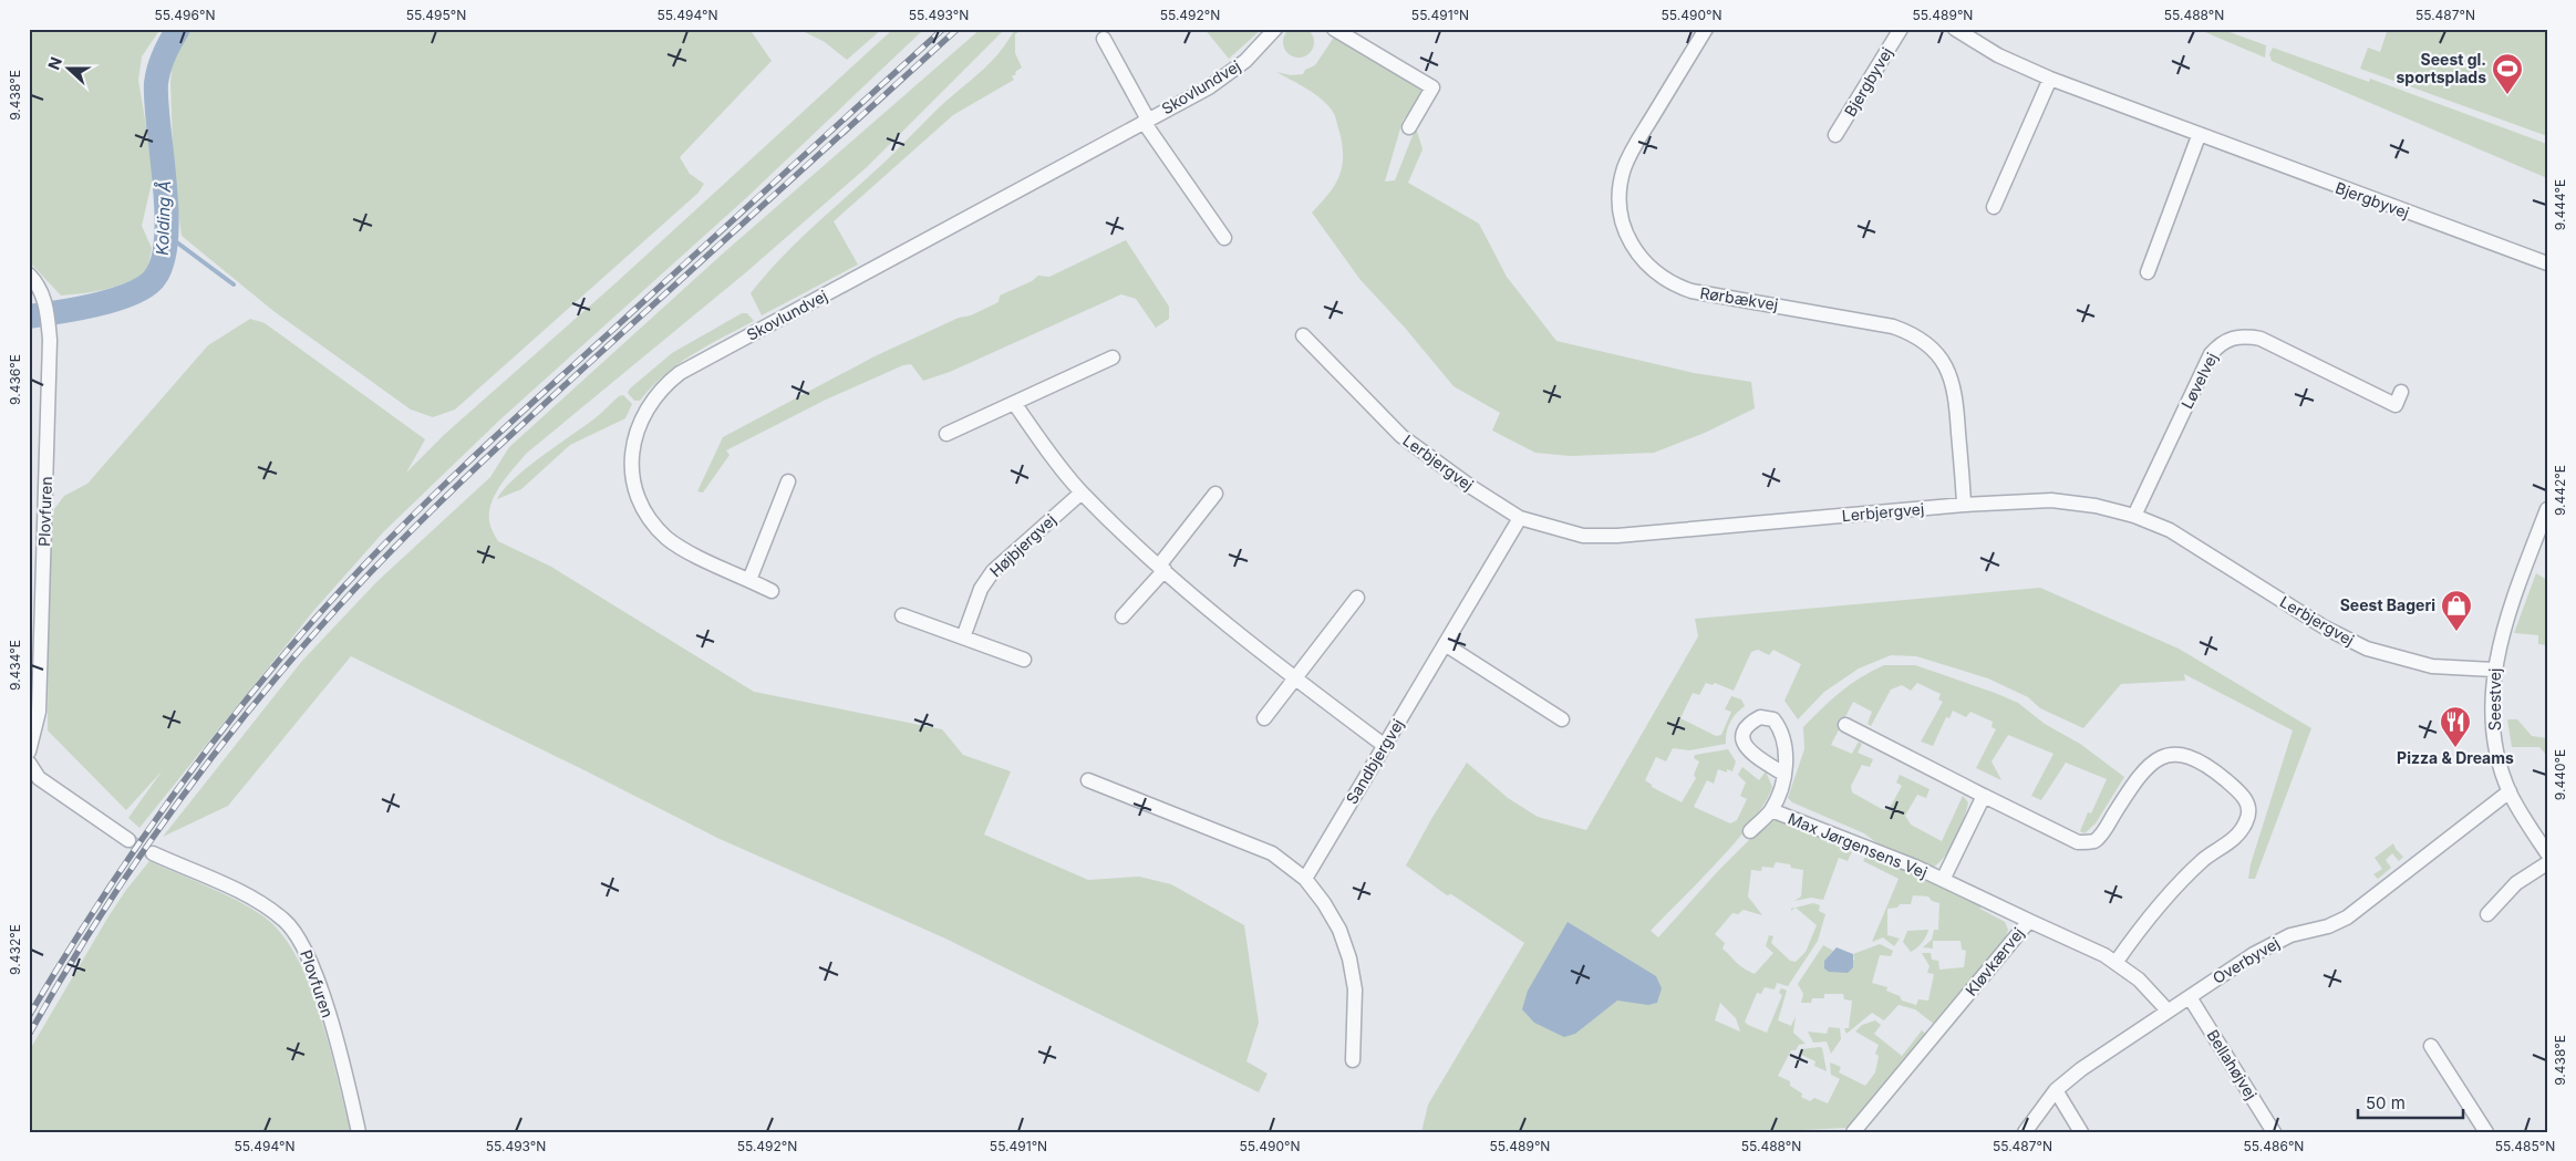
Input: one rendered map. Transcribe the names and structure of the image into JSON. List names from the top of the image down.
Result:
{
  "streets": {
    "street": [
      "Bjergbyvej",
      "Skovlundvej",
      "Rørbækvej",
      "Løvelvej",
      "Lerbjergvej",
      "Plovfuren",
      "Højbjergvej",
      "Seestvej",
      "Sandbjergvej",
      "Max Jørgensens Vej",
      "Overbyvej",
      "Kløvkærvej",
      "Bellahøjvej"
    ]
  },
  "crossings": [
    ["Rørbækvej", "Lerbjergvej"],
    ["Løvelvej", "Lerbjergvej"],
    ["Lerbjergvej", "Seestvej"],
    ["Lerbjergvej", "Sandbjergvej"],
    ["Seestvej", "Overbyvej"],
    ["Max Jørgensens Vej", "Kløvkærvej"],
    ["Overbyvej", "Kløvkærvej"],
    ["Overbyvej", "Bellahøjvej"]
  ],
  "water": ["Kolding Å"],
  "places": {
    "sports": ["Seest gl. sportsplads"],
    "shop": ["Seest Bageri"],
    "restaurant": ["Pizza & Dreams"]
  },
  "scale_bar": "50 m",
  "north": "left",
  "coordinates": [
    "55.496°N",
    "55.495°N",
    "55.494°N",
    "55.493°N",
    "55.492°N",
    "55.491°N",
    "55.490°N",
    "55.489°N",
    "55.488°N",
    "55.487°N",
    "9.438°E",
    "9.444°E",
    "9.436°E",
    "9.442°E",
    "9.434°E",
    "9.440°E",
    "9.432°E",
    "55.486°N",
    "55.485°N"
  ]
}
